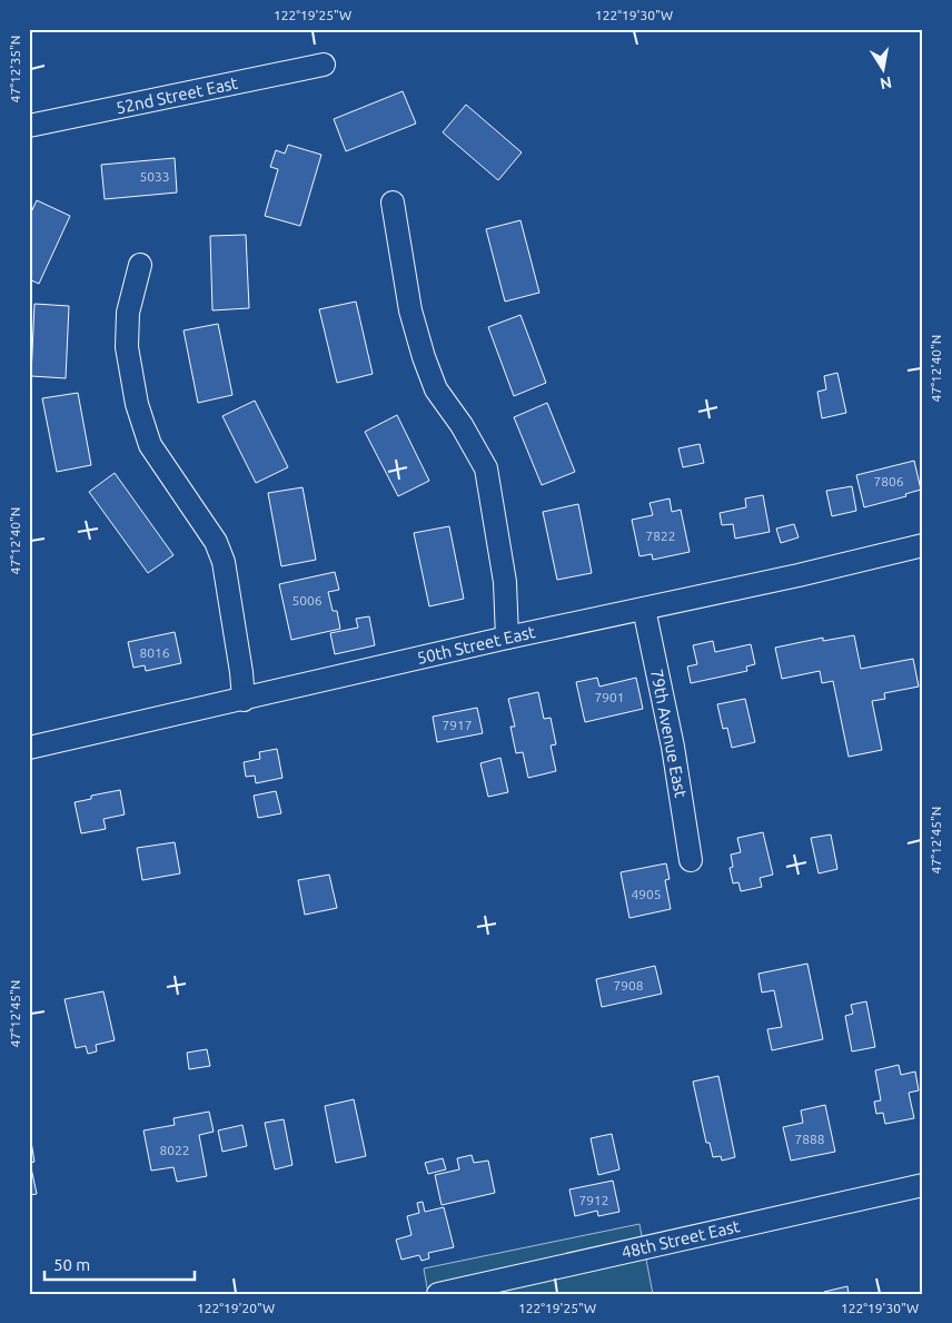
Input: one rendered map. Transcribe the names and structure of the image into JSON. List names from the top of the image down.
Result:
{
  "streets": {
    "street": [
      "52nd Street East",
      "50th Street East",
      "79th Avenue East",
      "48th Street East"
    ]
  },
  "crossings": [
    ["50th Street East", "79th Avenue East"]
  ],
  "house_numbers": [
    "5033",
    "7806",
    "7822",
    "5006",
    "8016",
    "7901",
    "7917",
    "4905",
    "7908",
    "7888",
    "8022",
    "7912"
  ],
  "scale_bar": "50 m",
  "north": "bottom",
  "coordinates": [
    "122°19'25\"W",
    "122°19'30\"W",
    "47°12'35\"N",
    "47°12'40\"N",
    "47°12'45\"N",
    "122°19'20\"W"
  ]
}
